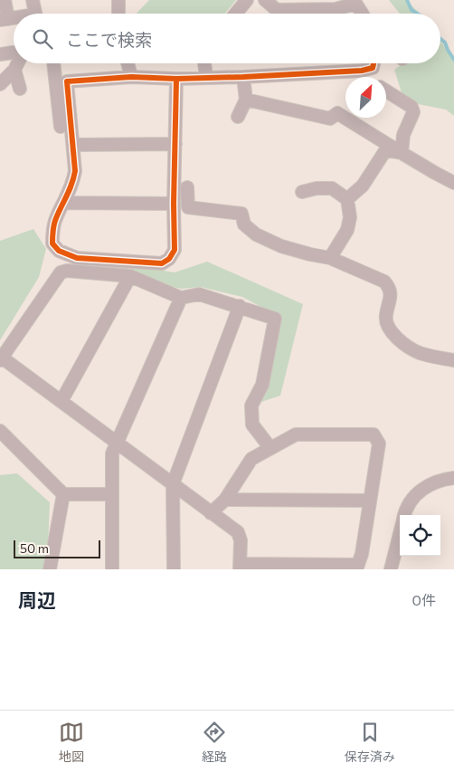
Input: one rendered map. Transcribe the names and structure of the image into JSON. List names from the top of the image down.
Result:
{
  "scale_bar": "50 m",
  "north": "top right",
  "page": {
    "search": "ここで検索",
    "scale": "50 m",
    "heading": ["周辺", "0件"],
    "nav": ["地図", "経路", "保存済み"]
  }
}
